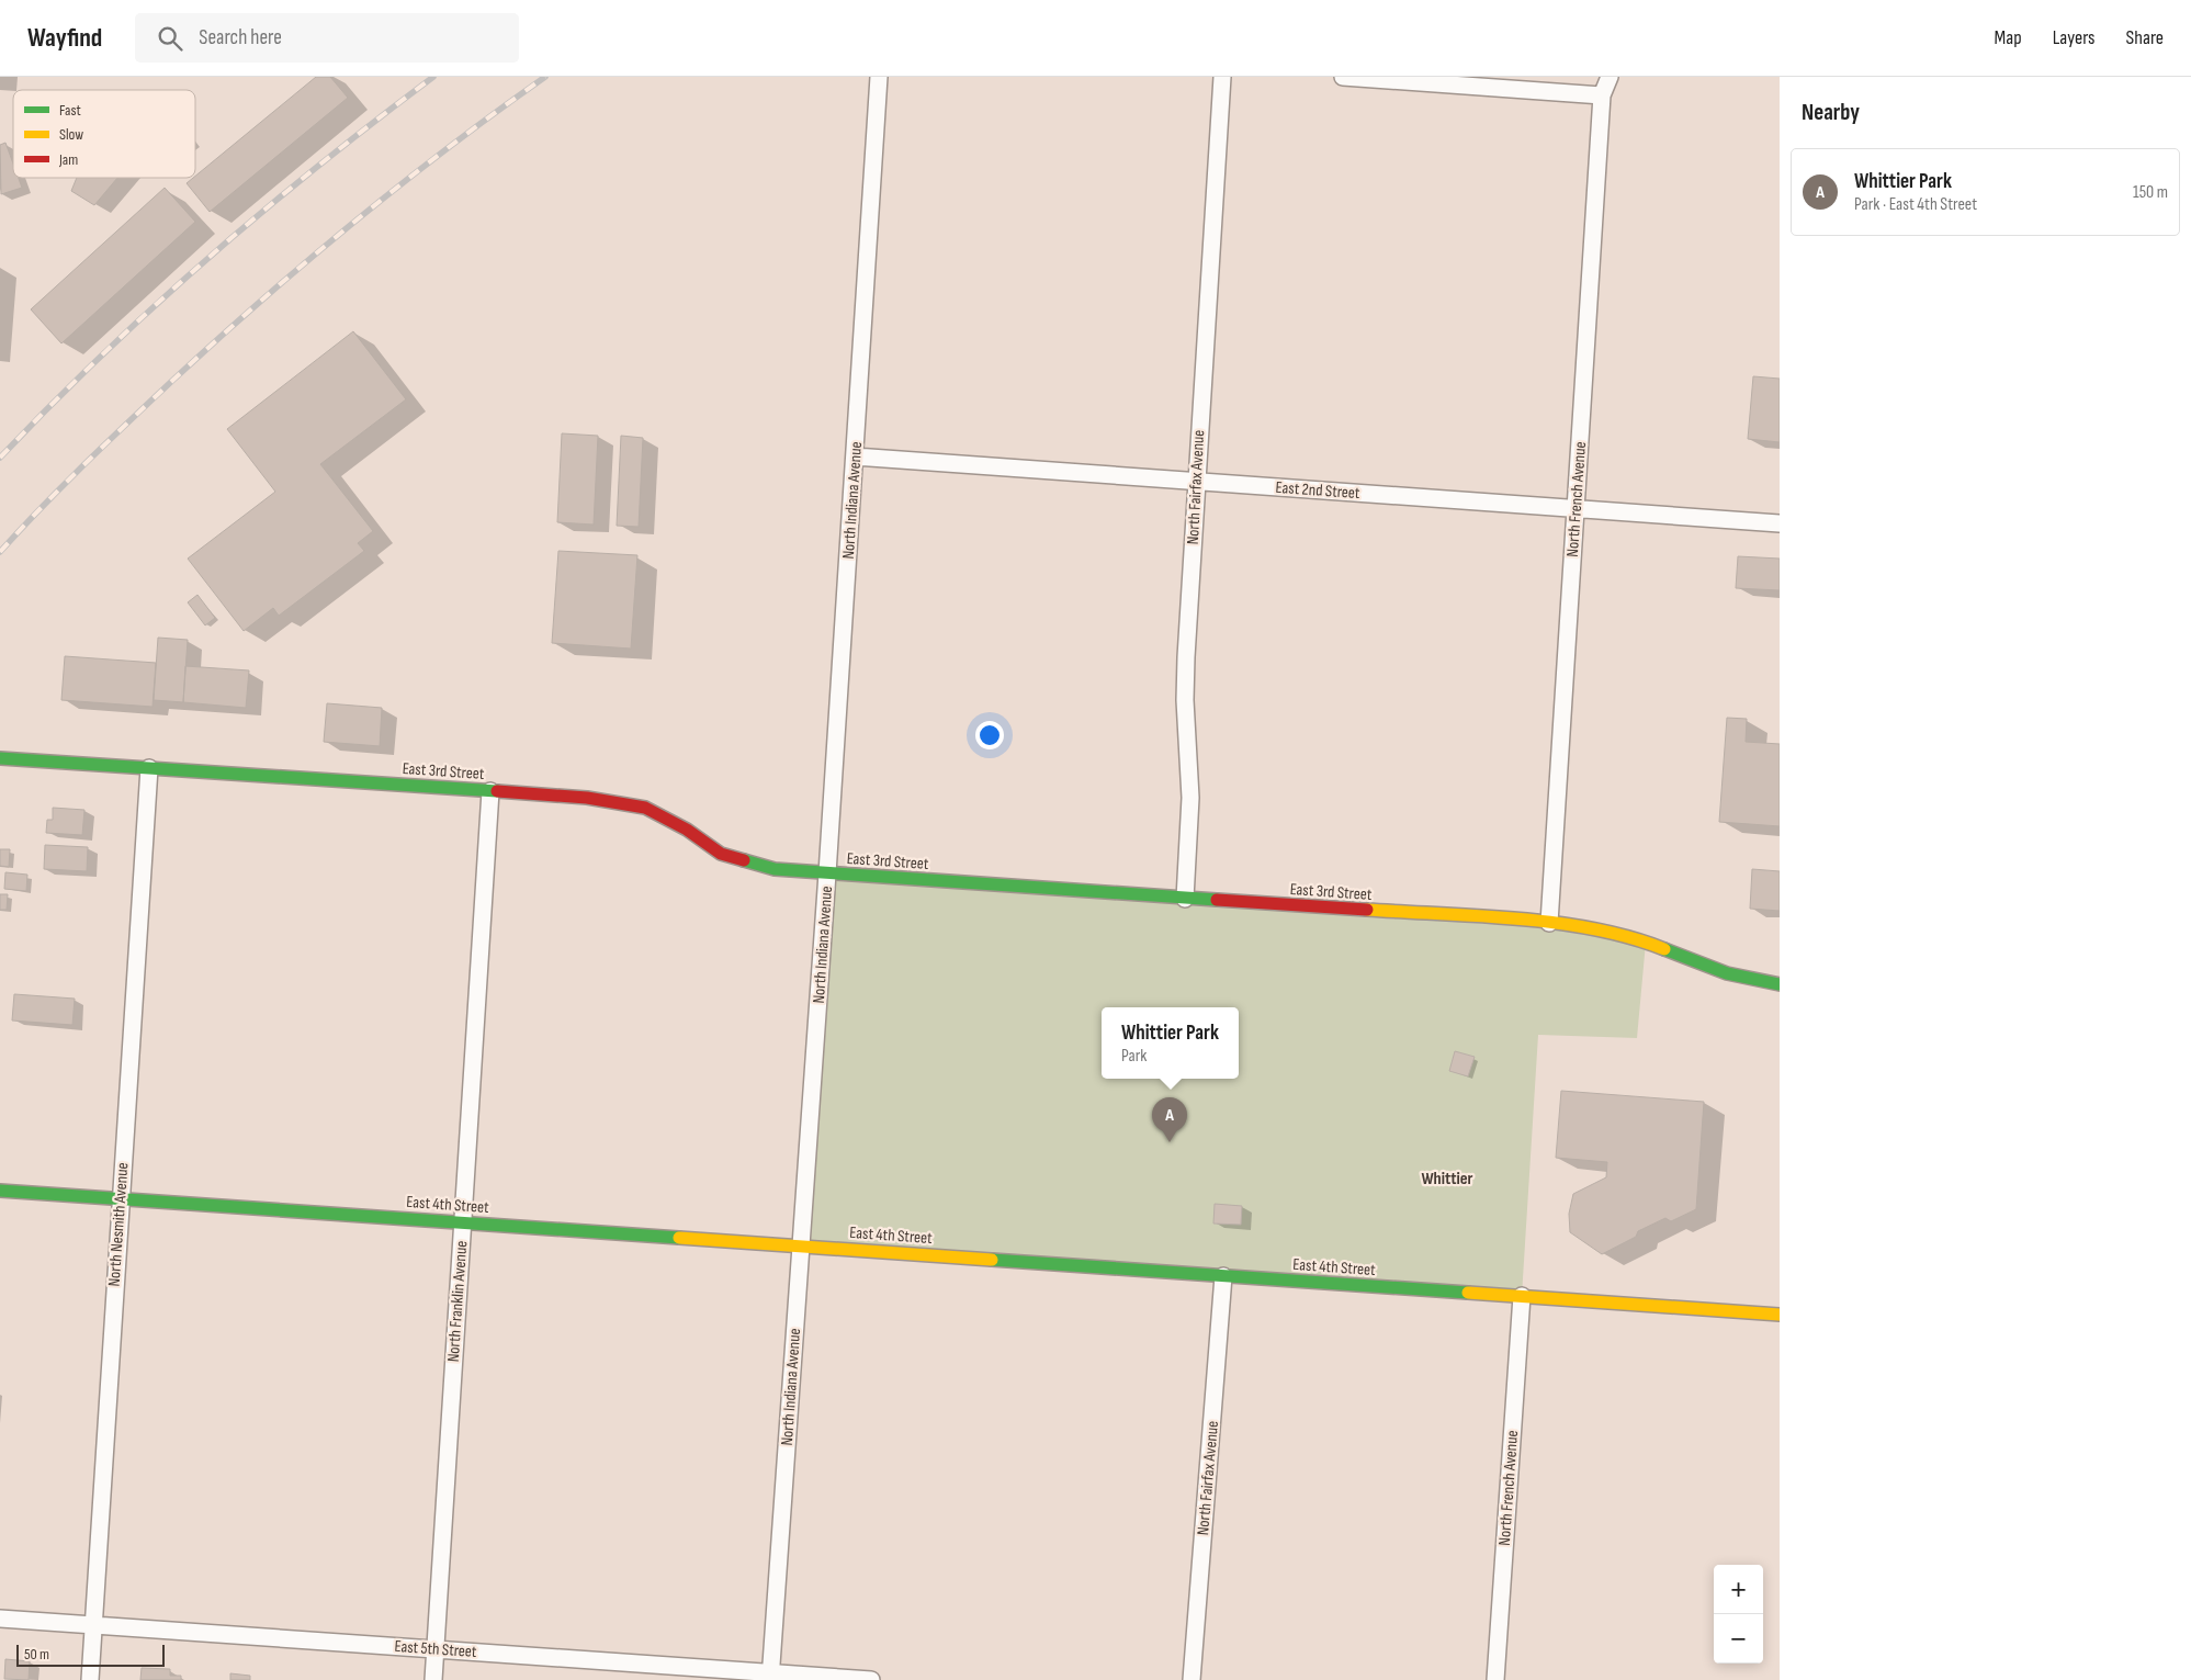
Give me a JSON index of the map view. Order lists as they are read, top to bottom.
{
  "streets": {
    "street": [
      "North Fairfax Avenue",
      "East 2nd Street",
      "North French Avenue",
      "North Indiana Avenue",
      "East 3rd Street",
      "East 4th Street",
      "North Nesmith Avenue",
      "North Franklin Avenue",
      "East 5th Street"
    ]
  },
  "crossings": [
    ["North Fairfax Avenue", "East 2nd Street"],
    ["North Fairfax Avenue", "East 3rd Street"],
    ["North Fairfax Avenue", "East 4th Street"],
    ["East 2nd Street", "North French Avenue"],
    ["East 2nd Street", "North Indiana Avenue"],
    ["North French Avenue", "East 3rd Street"],
    ["North French Avenue", "East 4th Street"],
    ["North Indiana Avenue", "East 3rd Street"],
    ["North Indiana Avenue", "East 4th Street"],
    ["North Indiana Avenue", "East 5th Street"],
    ["East 3rd Street", "North Nesmith Avenue"],
    ["East 3rd Street", "North Franklin Avenue"],
    ["East 4th Street", "North Nesmith Avenue"],
    ["East 4th Street", "North Franklin Avenue"],
    ["North Nesmith Avenue", "East 5th Street"],
    ["North Franklin Avenue", "East 5th Street"]
  ],
  "districts": ["Whittier"],
  "legend": ["Fast", "Slow", "Jam"],
  "scale_bar": "50 m",
  "page": {
    "header": "Wayfind",
    "search": "Search here",
    "nav": ["Map", "Layers", "Share"],
    "heading": "Nearby",
    "list": [
      {
        "mark": "A",
        "name": "Whittier Park",
        "note": "Park · East 4th Street",
        "value": "150 m"
      }
    ],
    "popup": ["Whittier Park", "Park"],
    "pins": "A",
    "map_buttons": ["+", "−"],
    "scale": "50 m"
  }
}
